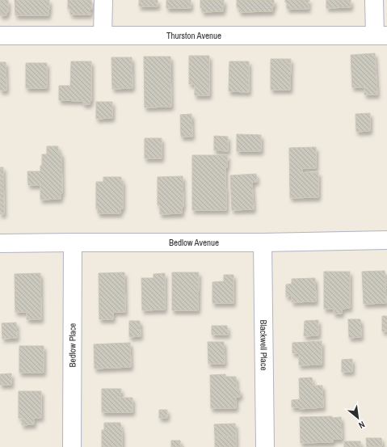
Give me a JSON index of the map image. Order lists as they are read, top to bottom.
{
  "streets": {
    "street": [
      "Thurston Avenue",
      "Bedlow Avenue",
      "Bedlow Place",
      "Blackwell Place"
    ]
  },
  "crossings": [
    ["Bedlow Avenue", "Bedlow Place"],
    ["Bedlow Avenue", "Blackwell Place"]
  ],
  "north": "bottom right"
}
